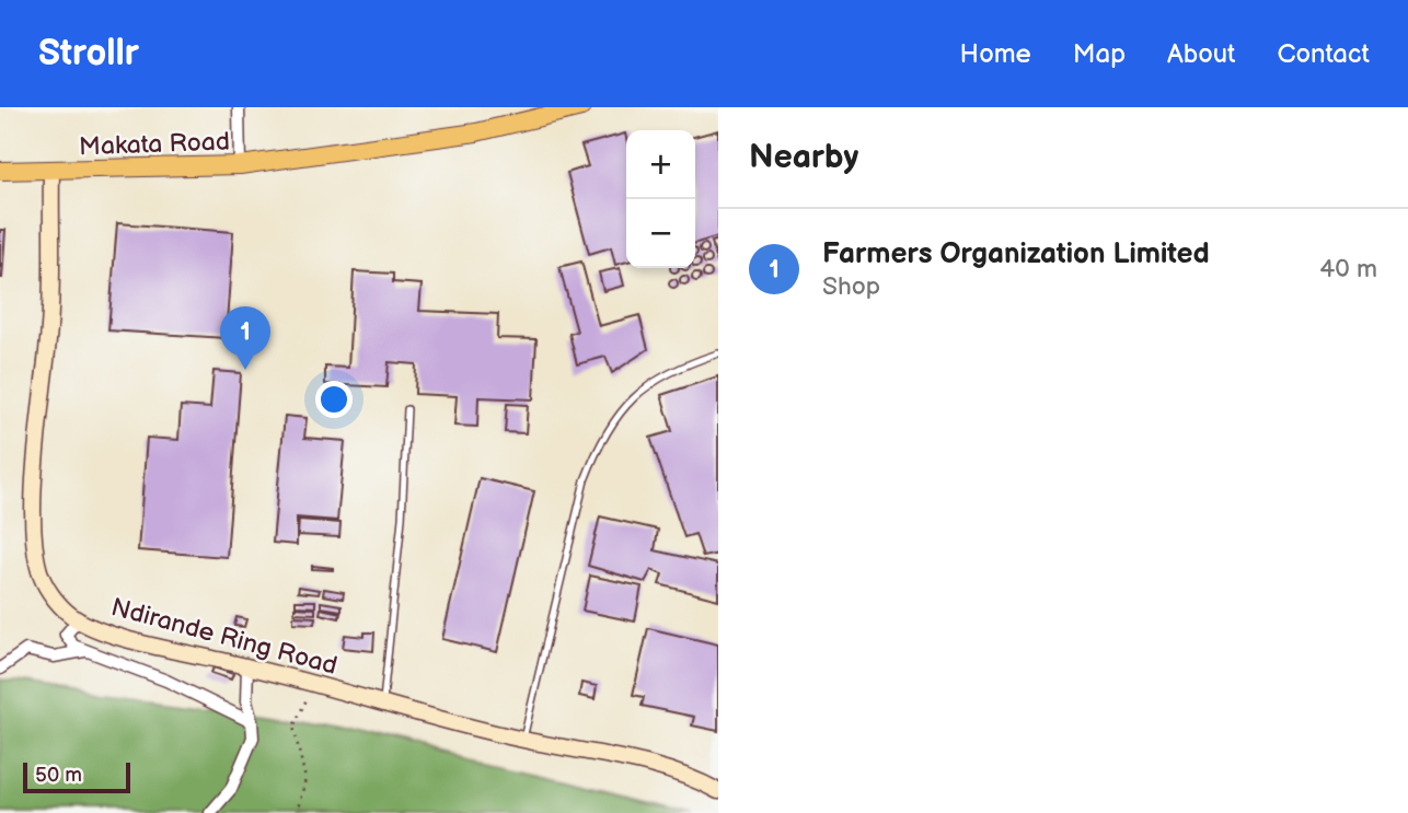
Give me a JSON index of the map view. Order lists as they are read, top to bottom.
{
  "streets": {
    "main road": ["Makata Road"],
    "street": ["Ndirande Ring Road"]
  },
  "crossings": [
    ["Makata Road", "Ndirande Ring Road"]
  ],
  "scale_bar": "50 m",
  "page": {
    "header": "Strollr",
    "nav": [
      "Home",
      "Map",
      "About",
      "Contact"
    ],
    "heading": "Nearby",
    "map_buttons": ["+", "−"],
    "list": [
      {
        "mark": "1",
        "name": "Farmers Organization Limited",
        "note": "Shop",
        "value": "40 m"
      }
    ],
    "pins": "1",
    "scale": "50 m"
  }
}
